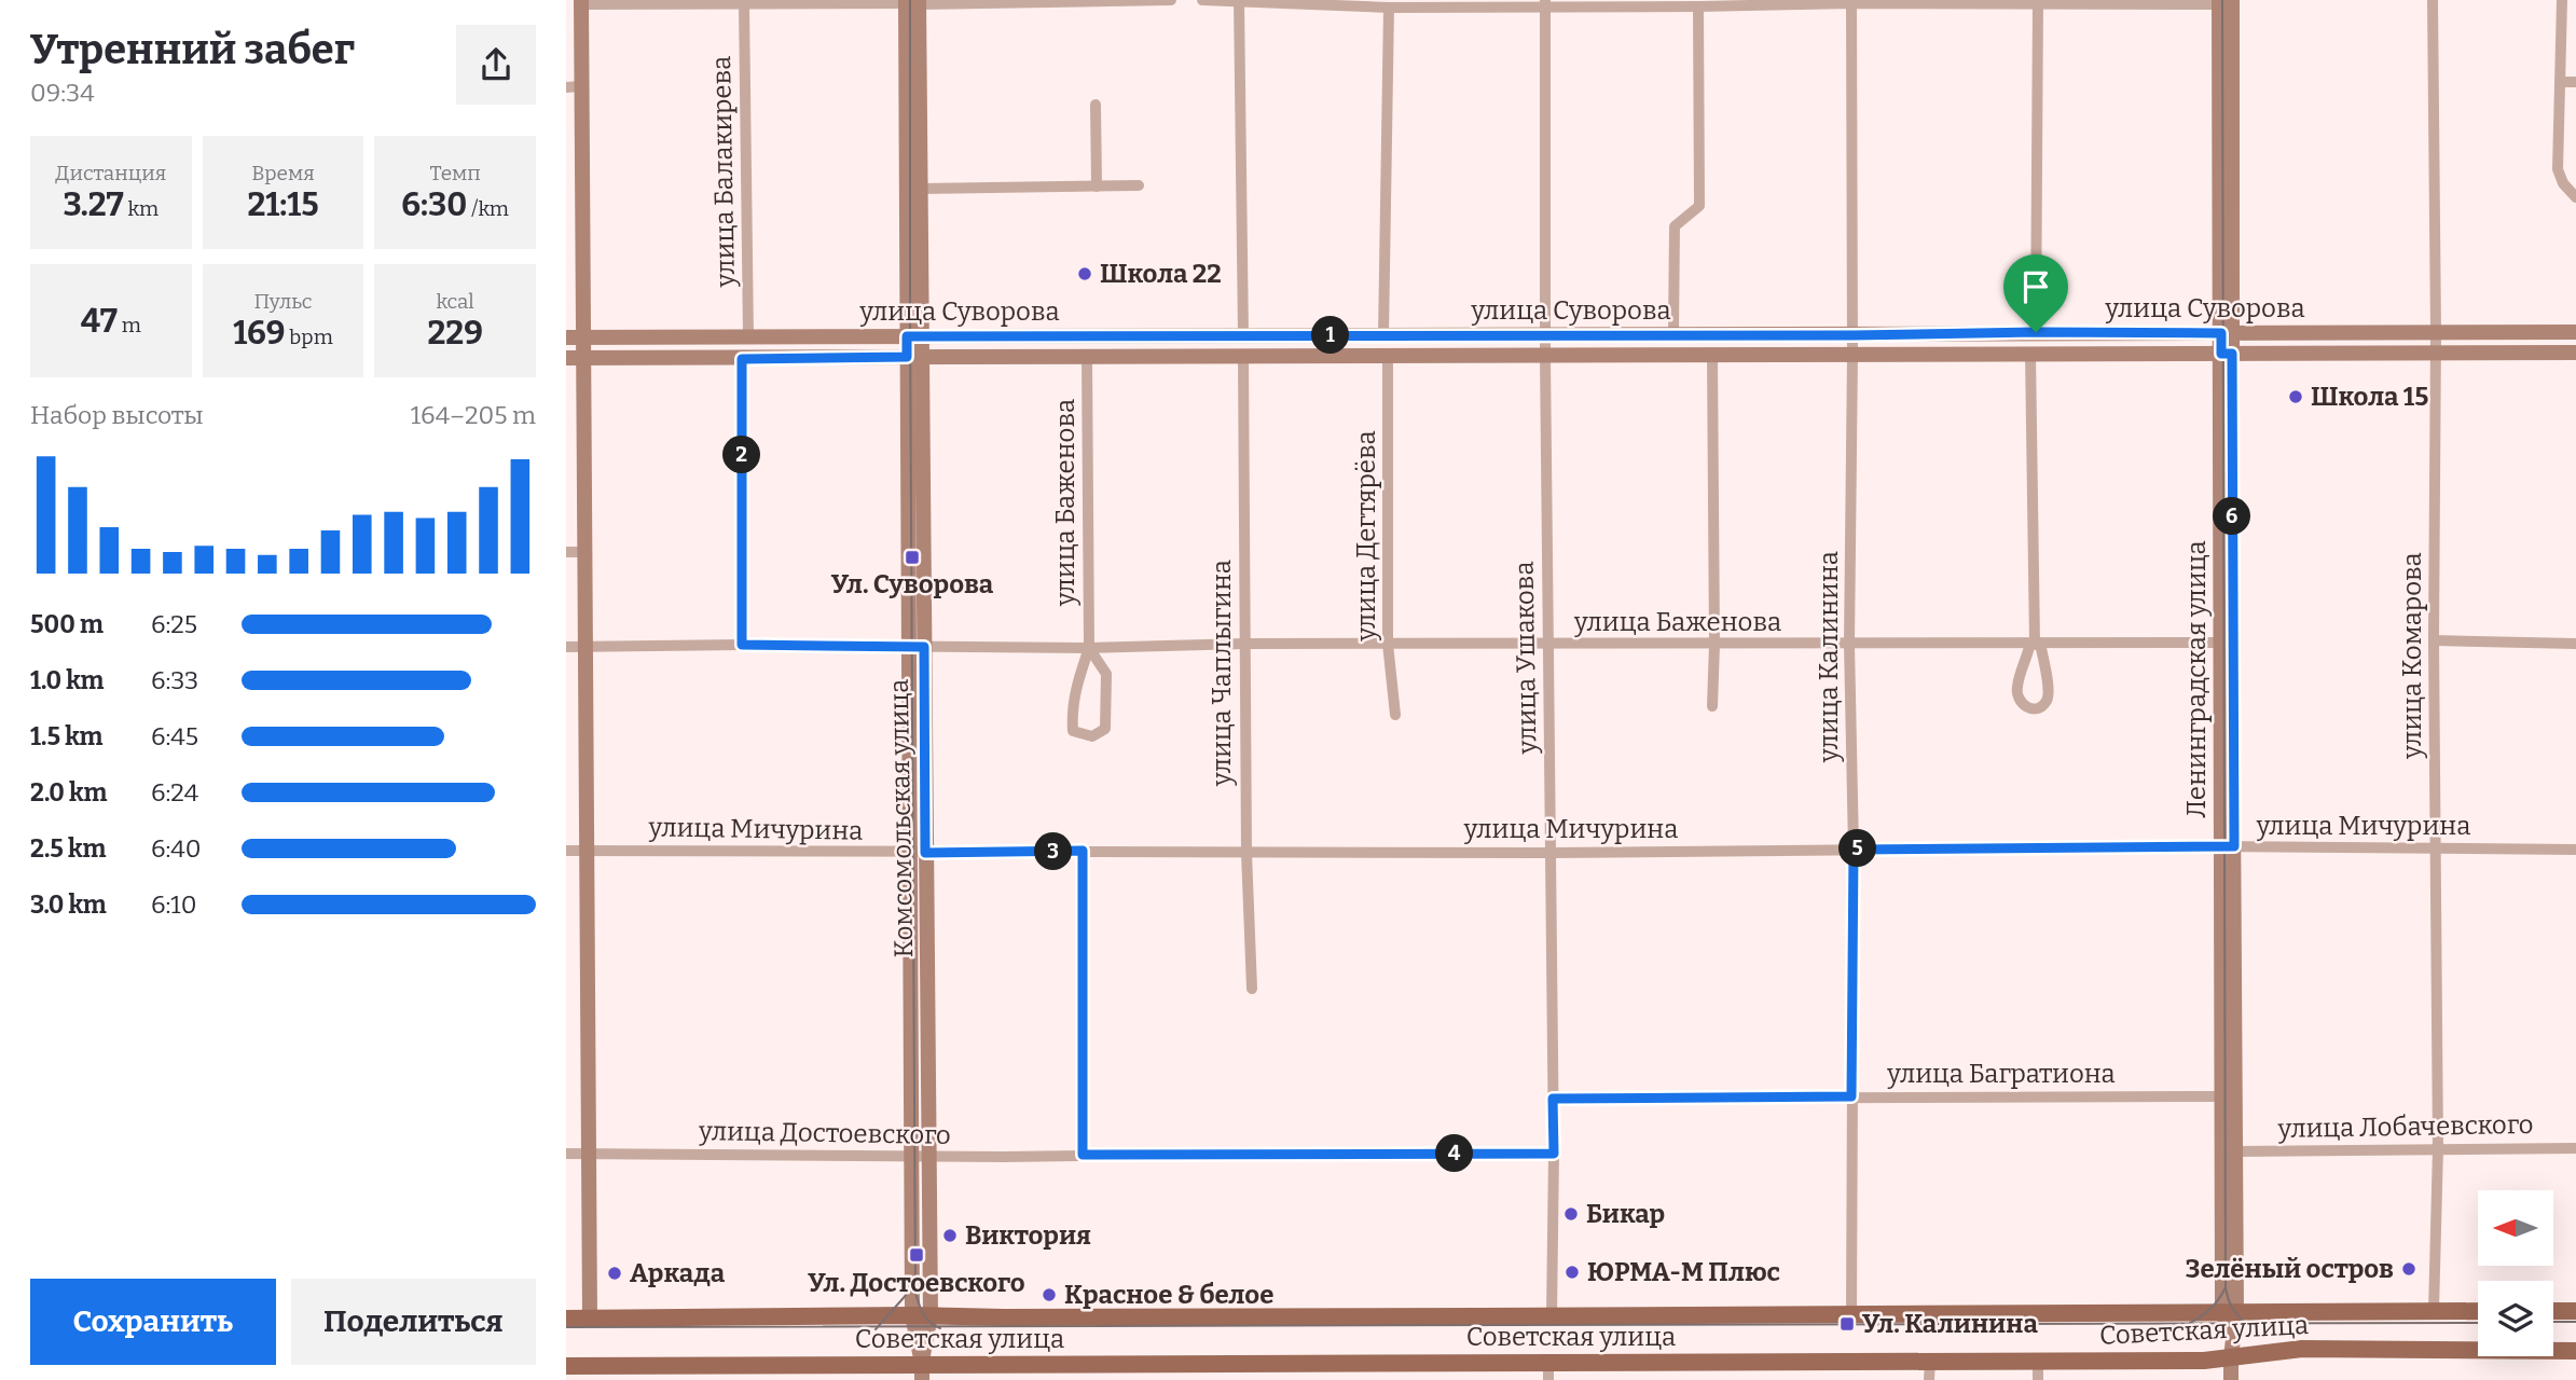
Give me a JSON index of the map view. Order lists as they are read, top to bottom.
{
  "streets": {
    "main road": [
      "улица Суворова",
      "Ленинградская улица",
      "Комсомольская улица",
      "Советская улица"
    ],
    "street": [
      "улица Балакирева",
      "улица Баженова",
      "улица Дегтярёва",
      "улица Комарова",
      "улица Калинина",
      "улица Ушакова",
      "улица Чаплыгина",
      "улица Мичурина",
      "улица Багратиона",
      "улица Лобачевского",
      "улица Достоевского"
    ]
  },
  "crossings": [
    ["улица Балакирева", "улица Суворова"],
    ["улица Суворова", "улица Баженова"],
    ["улица Суворова", "улица Дегтярёва"],
    ["улица Суворова", "улица Комарова"],
    ["улица Суворова", "улица Калинина"],
    ["улица Суворова", "улица Ушакова"],
    ["улица Суворова", "улица Чаплыгина"],
    ["улица Суворова", "Ленинградская улица"],
    ["улица Суворова", "Комсомольская улица"],
    ["улица Баженова", "улица Дегтярёва"],
    ["улица Баженова", "улица Калинина"],
    ["улица Баженова", "улица Ушакова"],
    ["улица Баженова", "улица Чаплыгина"],
    ["улица Баженова", "Ленинградская улица"],
    ["улица Баженова", "Комсомольская улица"],
    ["улица Комарова", "улица Мичурина"],
    ["улица Комарова", "улица Лобачевского"],
    ["улица Комарова", "Советская улица"],
    ["улица Калинина", "улица Мичурина"],
    ["улица Калинина", "улица Багратиона"],
    ["улица Калинина", "Советская улица"],
    ["улица Ушакова", "улица Мичурина"],
    ["улица Ушакова", "улица Багратиона"],
    ["улица Ушакова", "улица Достоевского"],
    ["улица Ушакова", "Советская улица"],
    ["улица Чаплыгина", "улица Мичурина"],
    ["Ленинградская улица", "улица Мичурина"],
    ["Ленинградская улица", "улица Багратиона"],
    ["Ленинградская улица", "улица Лобачевского"],
    ["Ленинградская улица", "Советская улица"],
    ["Комсомольская улица", "улица Мичурина"],
    ["Комсомольская улица", "улица Достоевского"],
    ["Комсомольская улица", "Советская улица"]
  ],
  "places": {
    "other": [
      "Школа 22",
      "Школа 15",
      "Бикар",
      "Виктория",
      "Зелёный остров",
      "ЮРМА-М Плюс",
      "Аркада",
      "Красное & белое"
    ],
    "transit": ["Ул. Суворова", "Ул. Достоевского", "Ул. Калинина"]
  },
  "north": "left",
  "page": {
    "heading": ["Утренний забег", "09:34"],
    "stats": [
      ["Дистанция", "3.27 km"],
      ["Время", "21:15"],
      ["Темп", "6:30 /km"],
      ["47 m"],
      ["Пульс", "169 bpm"],
      ["kcal", "229"]
    ],
    "pins": [
      "1",
      "2",
      "6",
      "5",
      "3",
      "4"
    ],
    "chart": ["Набор высоты", "164–205 m"],
    "list": [
      {
        "name": "500 m",
        "note": "6:25"
      },
      {
        "name": "1.0 km",
        "note": "6:33"
      },
      {
        "name": "1.5 km",
        "note": "6:45"
      },
      {
        "name": "2.0 km",
        "note": "6:24"
      },
      {
        "name": "2.5 km",
        "note": "6:40"
      },
      {
        "name": "3.0 km",
        "note": "6:10"
      }
    ],
    "buttons": ["Сохранить", "Поделиться"]
  }
}
